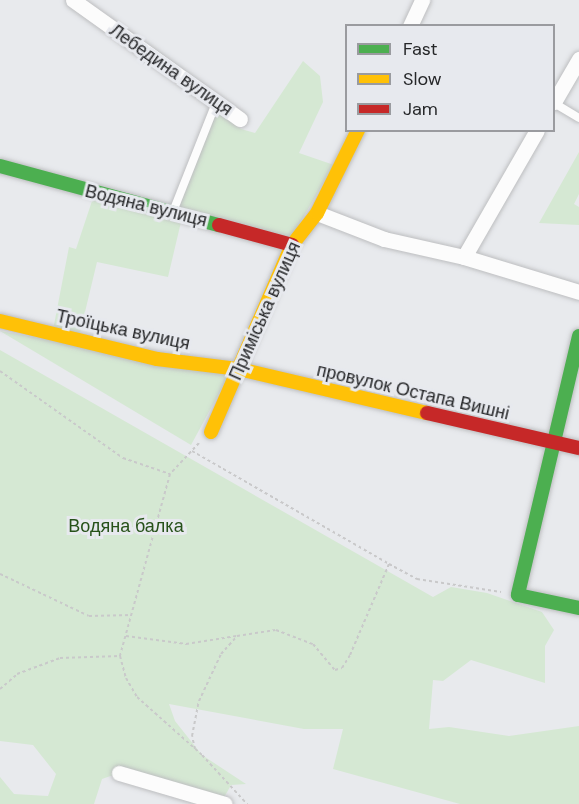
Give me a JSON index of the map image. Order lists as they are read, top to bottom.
{
  "streets": {
    "street": [
      "Лебедина вулиця",
      "Водяна вулиця",
      "Приміська вулиця",
      "Троїцька вулиця",
      "провулок Остапа Вишні"
    ]
  },
  "crossings": [
    ["Водяна вулиця", "Приміська вулиця"],
    ["Приміська вулиця", "Троїцька вулиця"],
    ["Приміська вулиця", "провулок Остапа Вишні"],
    ["Троїцька вулиця", "провулок Остапа Вишні"]
  ],
  "parks": ["Водяна балка"],
  "legend": ["Fast", "Slow", "Jam"]
}
